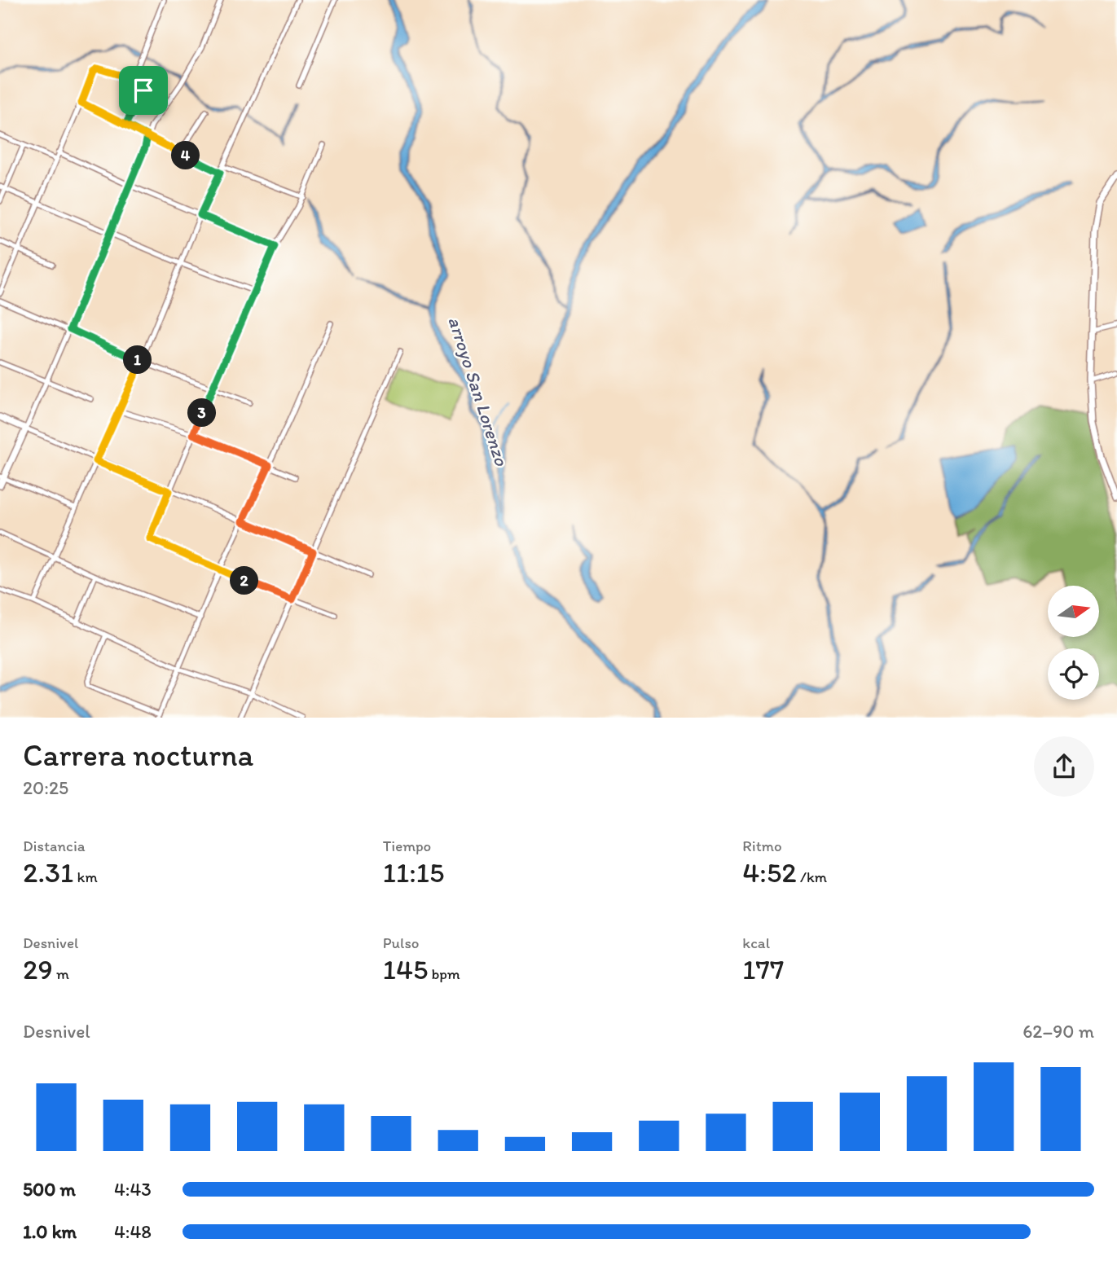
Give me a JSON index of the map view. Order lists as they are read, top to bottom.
{
  "water": ["arroyo San Lorenzo"],
  "north": "right",
  "page": {
    "pins": [
      "4",
      "1",
      "3",
      "2"
    ],
    "heading": ["Carrera nocturna", "20:25"],
    "stats": [
      ["Distancia", "2.31 km"],
      ["Tiempo", "11:15"],
      ["Ritmo", "4:52 /km"],
      ["Desnivel", "29 m"],
      ["Pulso", "145 bpm"],
      ["kcal", "177"]
    ],
    "chart": ["Desnivel", "62–90 m"],
    "list": [
      {
        "name": "500 m",
        "note": "4:43"
      },
      {
        "name": "1.0 km",
        "note": "4:48"
      }
    ]
  }
}
